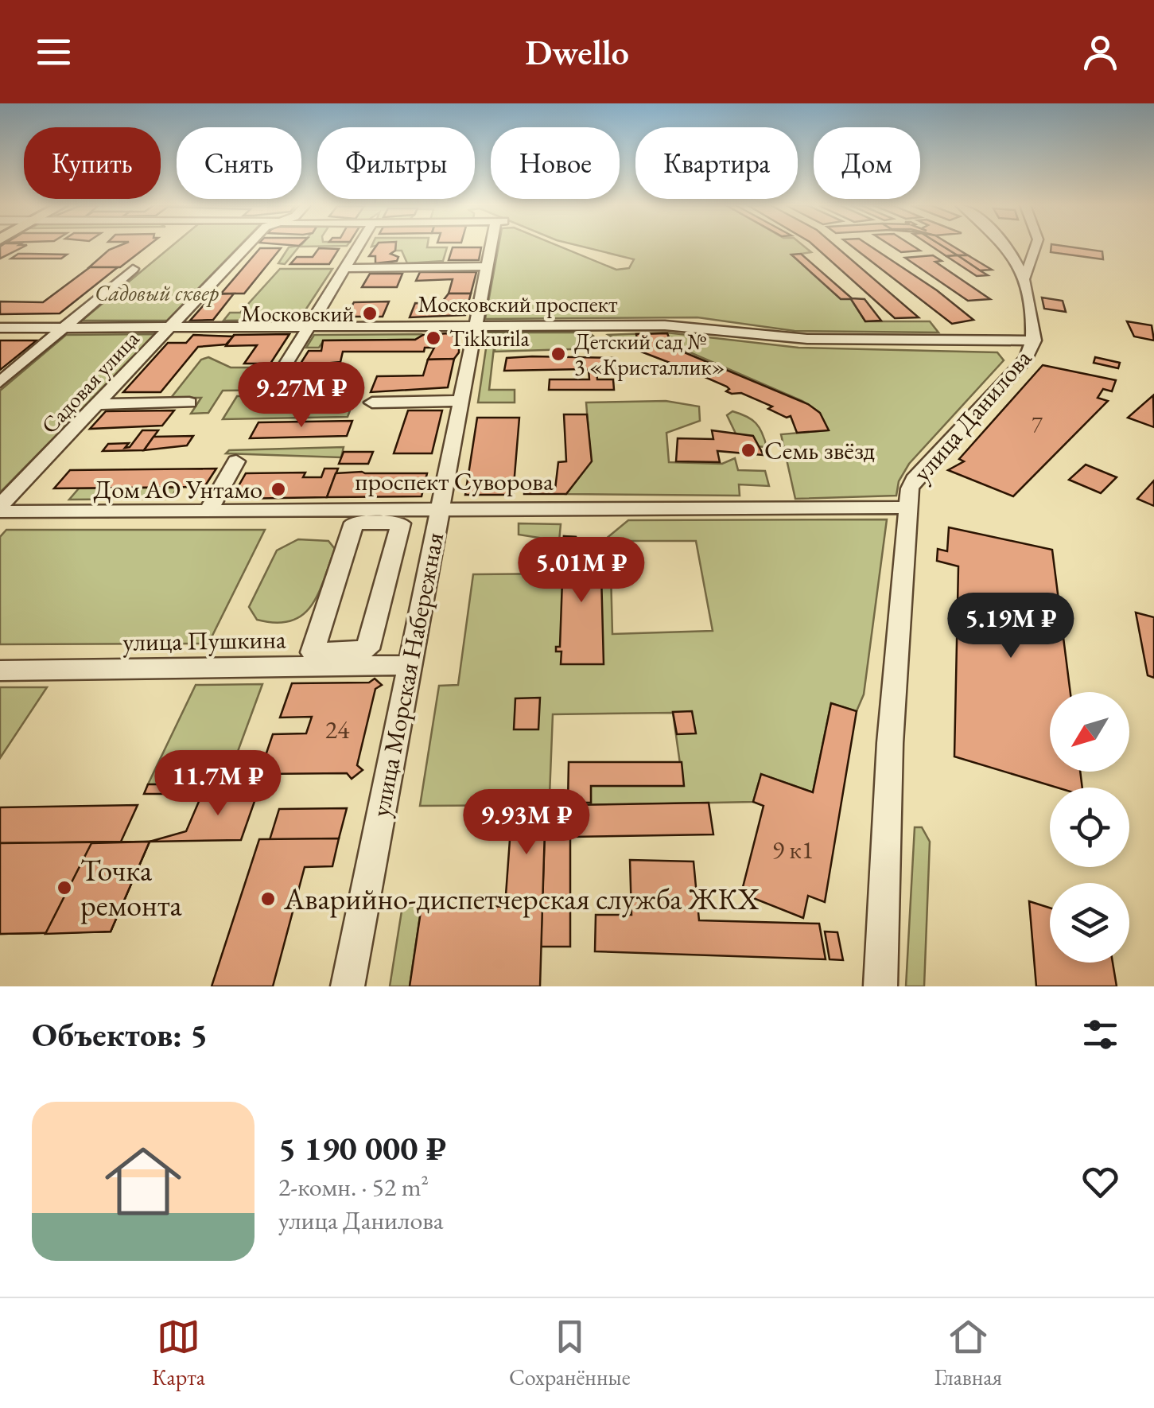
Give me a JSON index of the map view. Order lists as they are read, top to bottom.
{
  "streets": {
    "street": [
      "Московский проспект",
      "Садовая улица",
      "улица Данилова",
      "проспект Суворова",
      "улица Пушкина",
      "улица Морская Набережная"
    ]
  },
  "crossings": [
    ["Московский проспект", "Садовая улица"],
    ["Московский проспект", "улица Данилова"],
    ["Московский проспект", "улица Морская Набережная"],
    ["Садовая улица", "проспект Суворова"],
    ["улица Данилова", "проспект Суворова"],
    ["проспект Суворова", "улица Морская Набережная"],
    ["улица Пушкина", "улица Морская Набережная"]
  ],
  "parks": ["Садовый сквер"],
  "places": [
    "Московский",
    "Tikkurila",
    "Детский сад № 3 «Кристаллик»",
    "Семь звёзд",
    "Дом АО Унтамо",
    "Точка ремонта",
    "Аварийно-диспетчерская служба ЖКХ"
  ],
  "house_numbers": ["7", "24", "9 к1"],
  "north": "bottom left",
  "page": {
    "header": "Dwello",
    "chip": [
      "Купить",
      "Снять",
      "Фильтры",
      "Новое",
      "Квартира",
      "Дом"
    ],
    "price": [
      "9.27M ₽",
      "5.01M ₽",
      "5.19M ₽",
      "11.7M ₽",
      "9.93M ₽"
    ],
    "heading": "Объектов: 5",
    "list": [
      {
        "name": "5 190 000 ₽",
        "note": "2-комн. · 52 m² · улица Данилова"
      }
    ],
    "tabs": ["Карта", "Сохранённые", "Главная"]
  }
}
